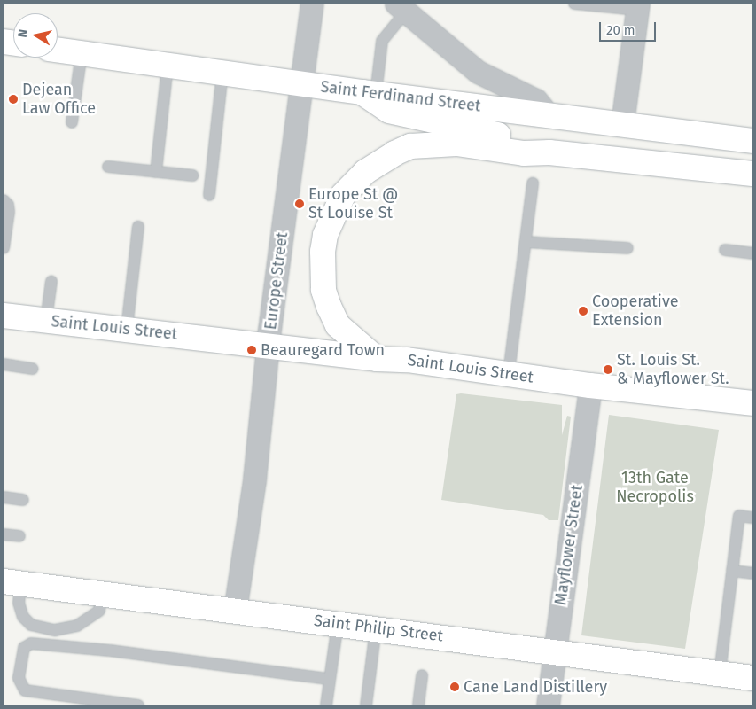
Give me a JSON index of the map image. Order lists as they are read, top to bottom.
{
  "streets": {
    "main road": ["Saint Ferdinand Street", "Saint Louis Street", "Saint Philip Street"],
    "street": ["Europe Street", "Mayflower Street"]
  },
  "crossings": [
    ["Saint Ferdinand Street", "Europe Street"],
    ["Europe Street", "Saint Louis Street"],
    ["Europe Street", "Saint Philip Street"],
    ["Saint Louis Street", "Mayflower Street"],
    ["Mayflower Street", "Saint Philip Street"]
  ],
  "parks": ["13th Gate Necropolis"],
  "places": [
    "Dejean Law Office",
    "Europe St @ St Louise St",
    "Cooperative Extension",
    "Beauregard Town",
    "St. Louis St. & Mayflower St.",
    "Cane Land Distillery"
  ],
  "scale_bar": "20 m",
  "north": "left"
}
